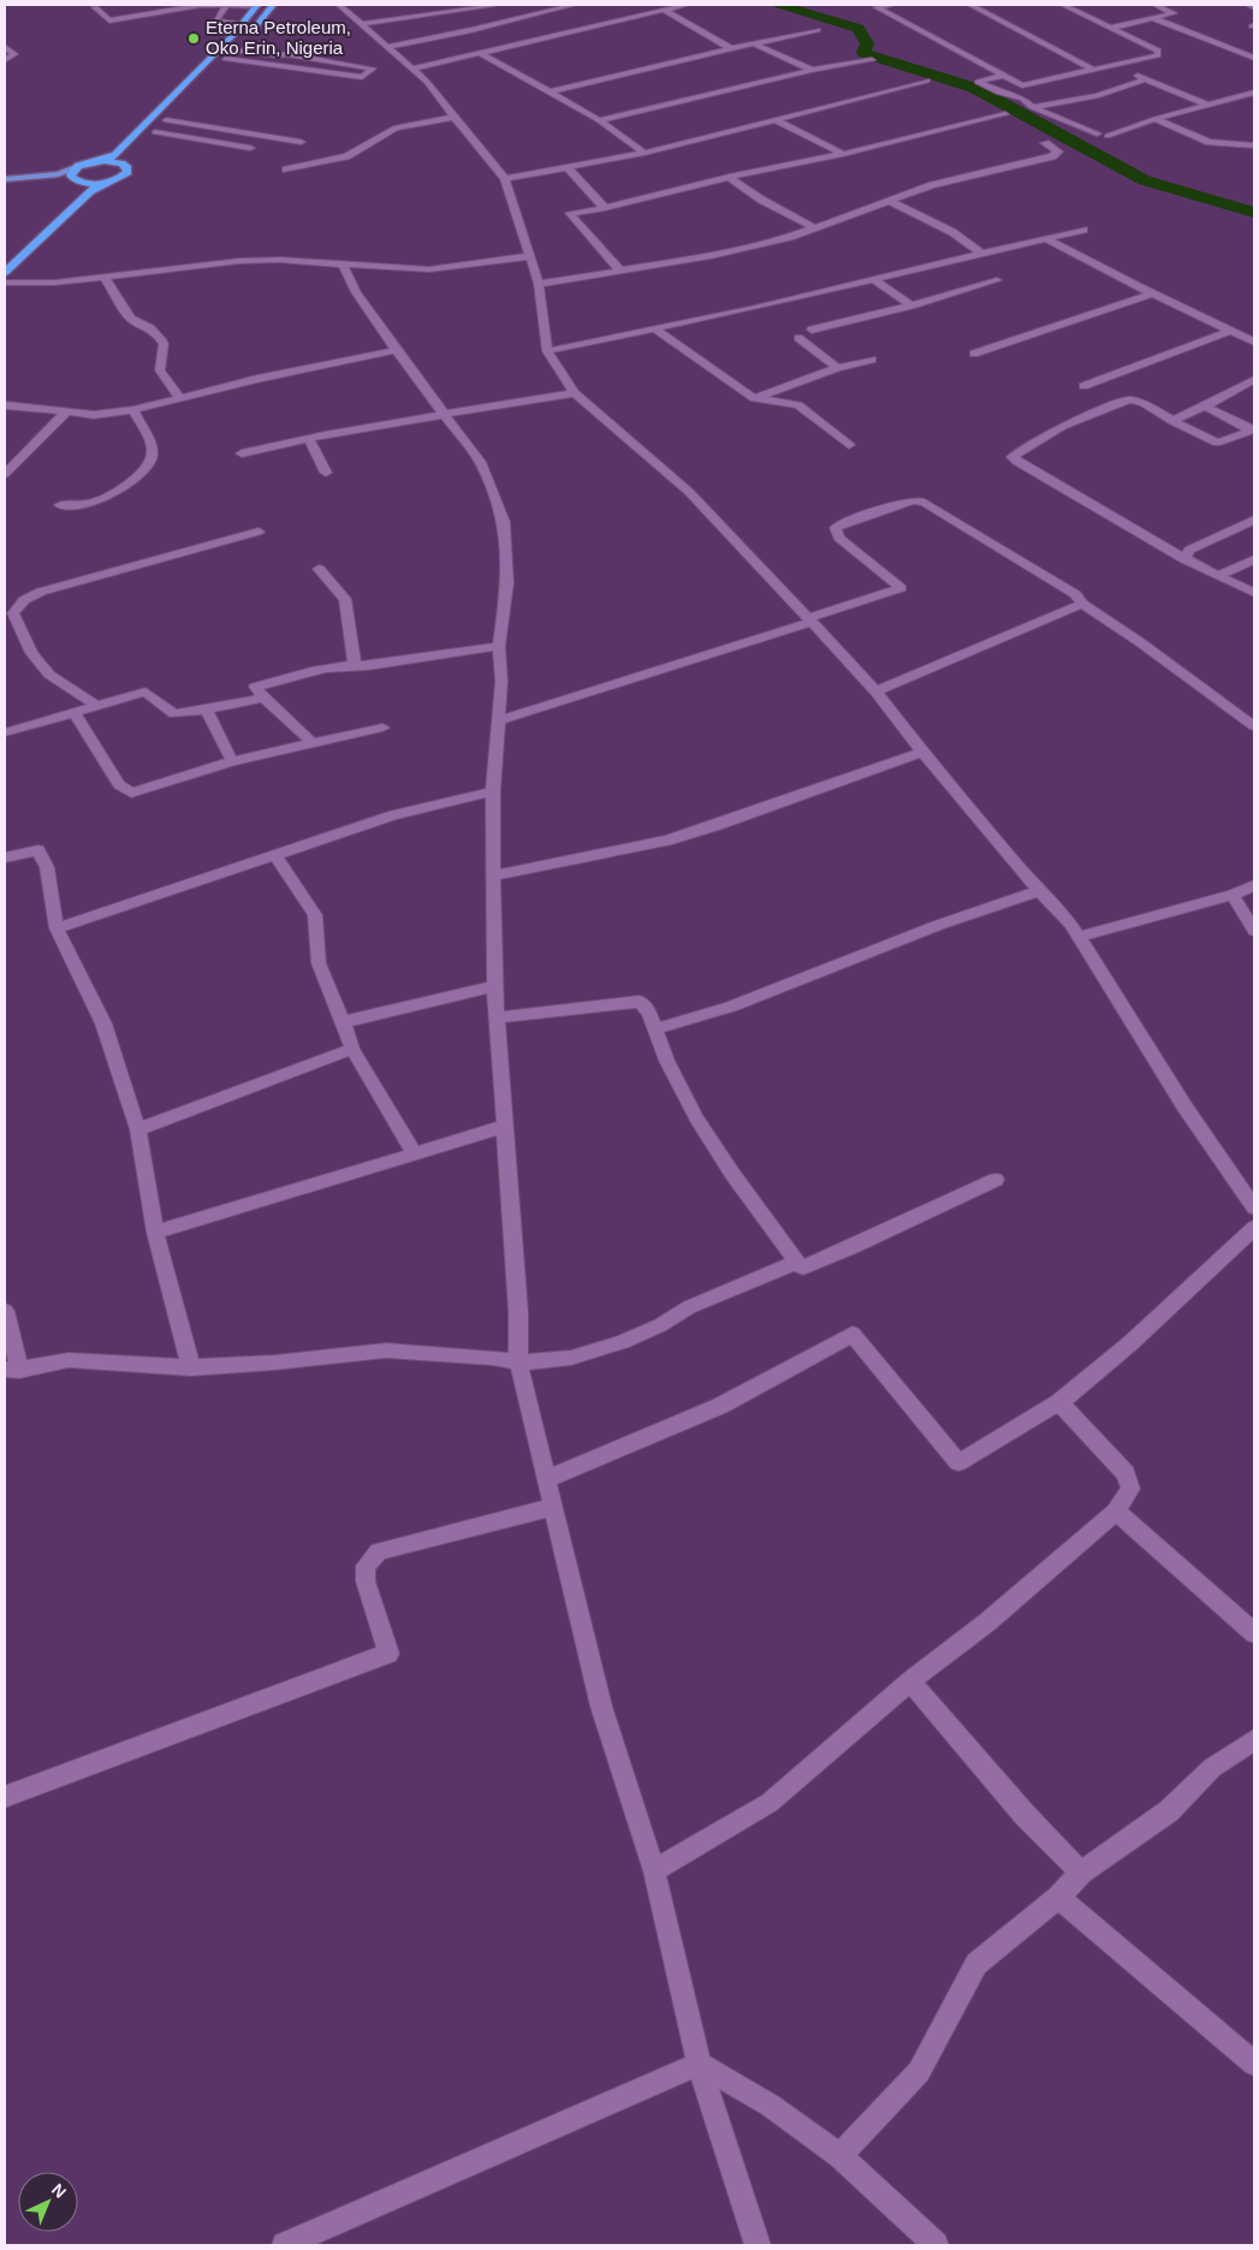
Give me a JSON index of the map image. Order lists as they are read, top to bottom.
{
  "places": ["Eterna Petroleum, Oko Erin, Nigeria"],
  "north": "top right"
}
